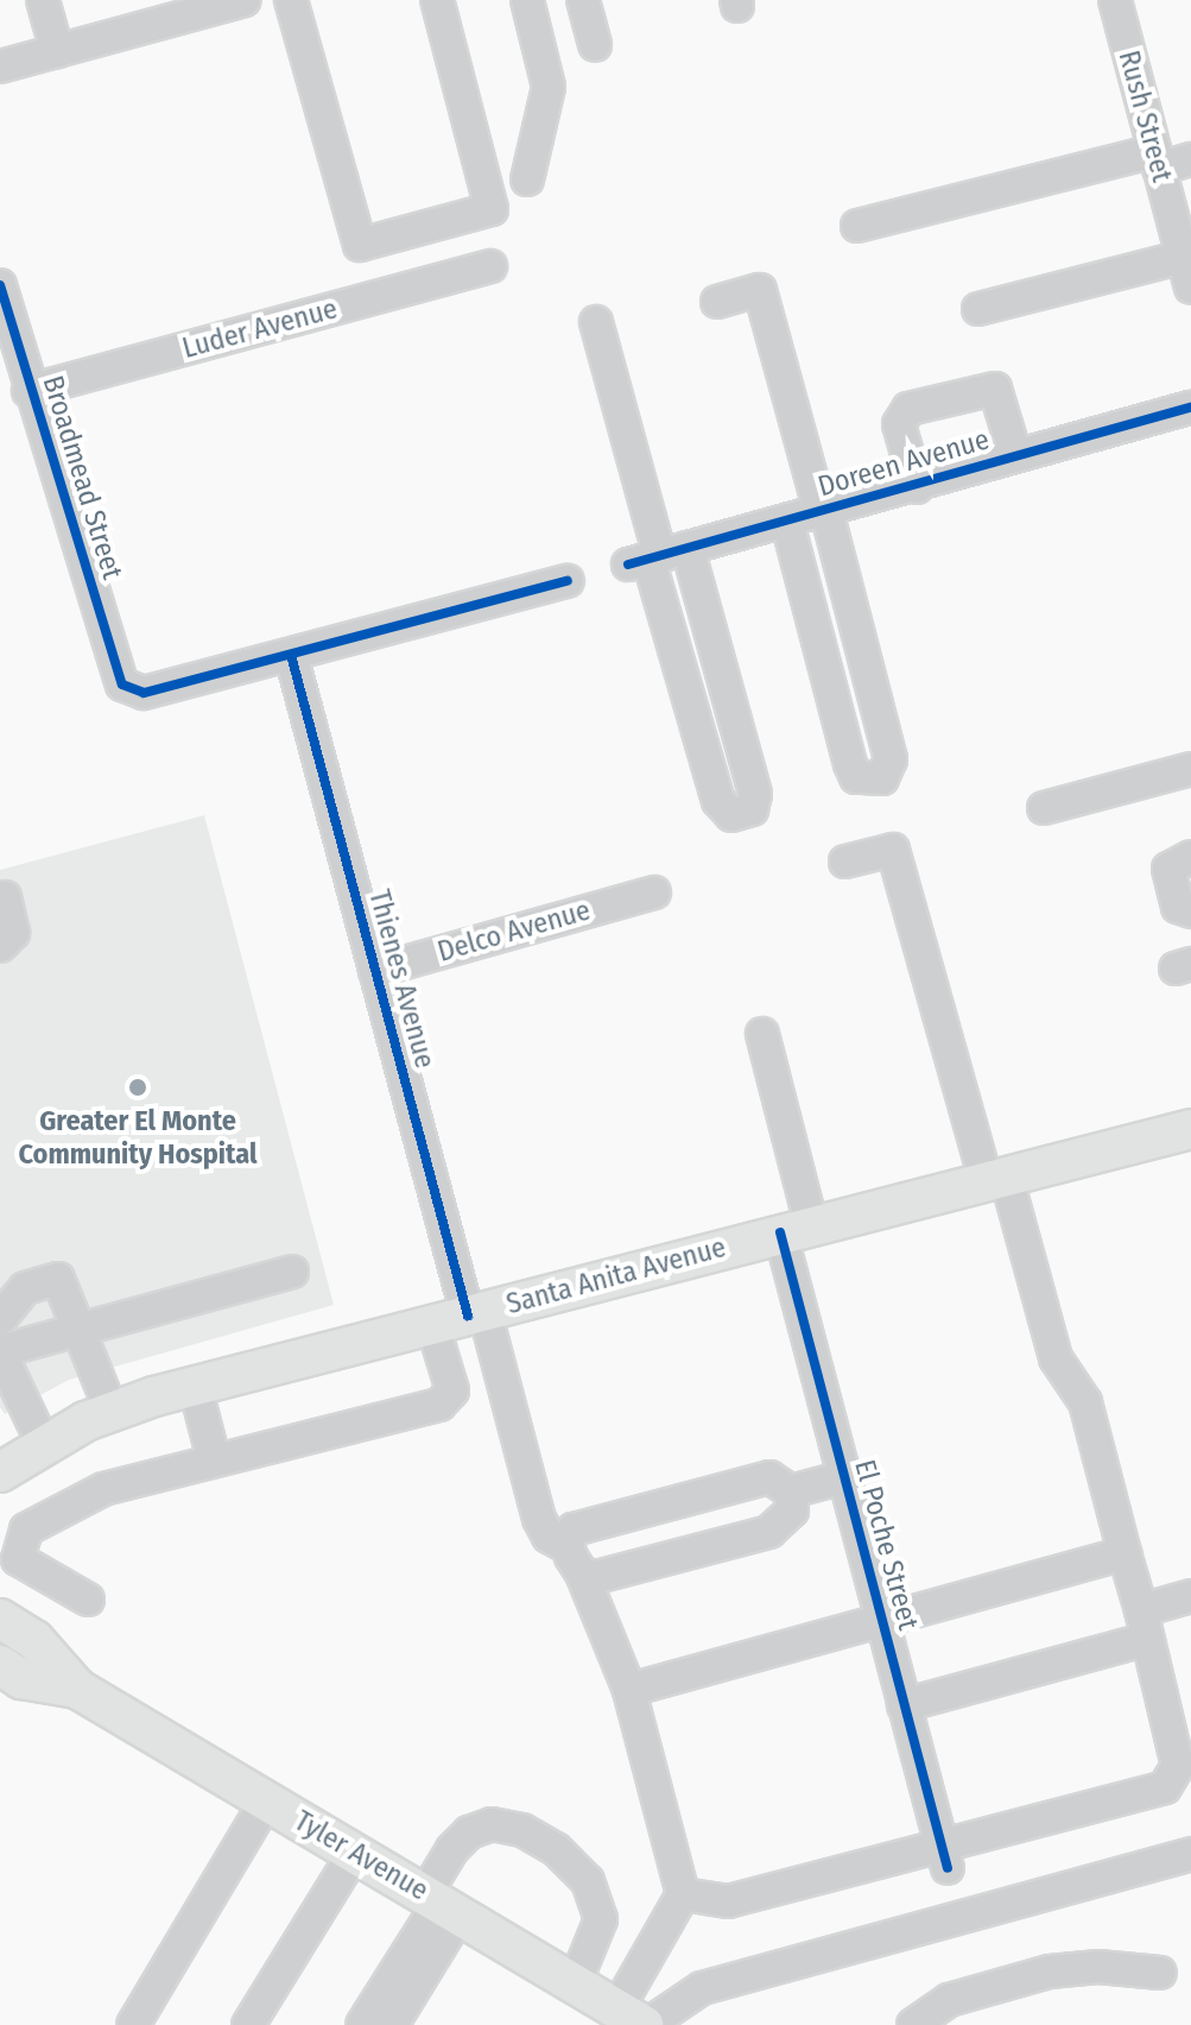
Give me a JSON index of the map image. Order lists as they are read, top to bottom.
{
  "streets": {
    "main road": ["Santa Anita Avenue", "Tyler Avenue"],
    "street": [
      "Rush Street",
      "Luder Avenue",
      "Doreen Avenue",
      "Broadmead Street",
      "Delco Avenue",
      "Thienes Avenue",
      "El Poche Street"
    ]
  },
  "crossings": [
    ["Luder Avenue", "Broadmead Street"],
    ["Broadmead Street", "Thienes Avenue"],
    ["Delco Avenue", "Thienes Avenue"],
    ["Thienes Avenue", "Santa Anita Avenue"],
    ["Santa Anita Avenue", "El Poche Street"]
  ],
  "places": ["Greater El Monte Community Hospital"]
}
